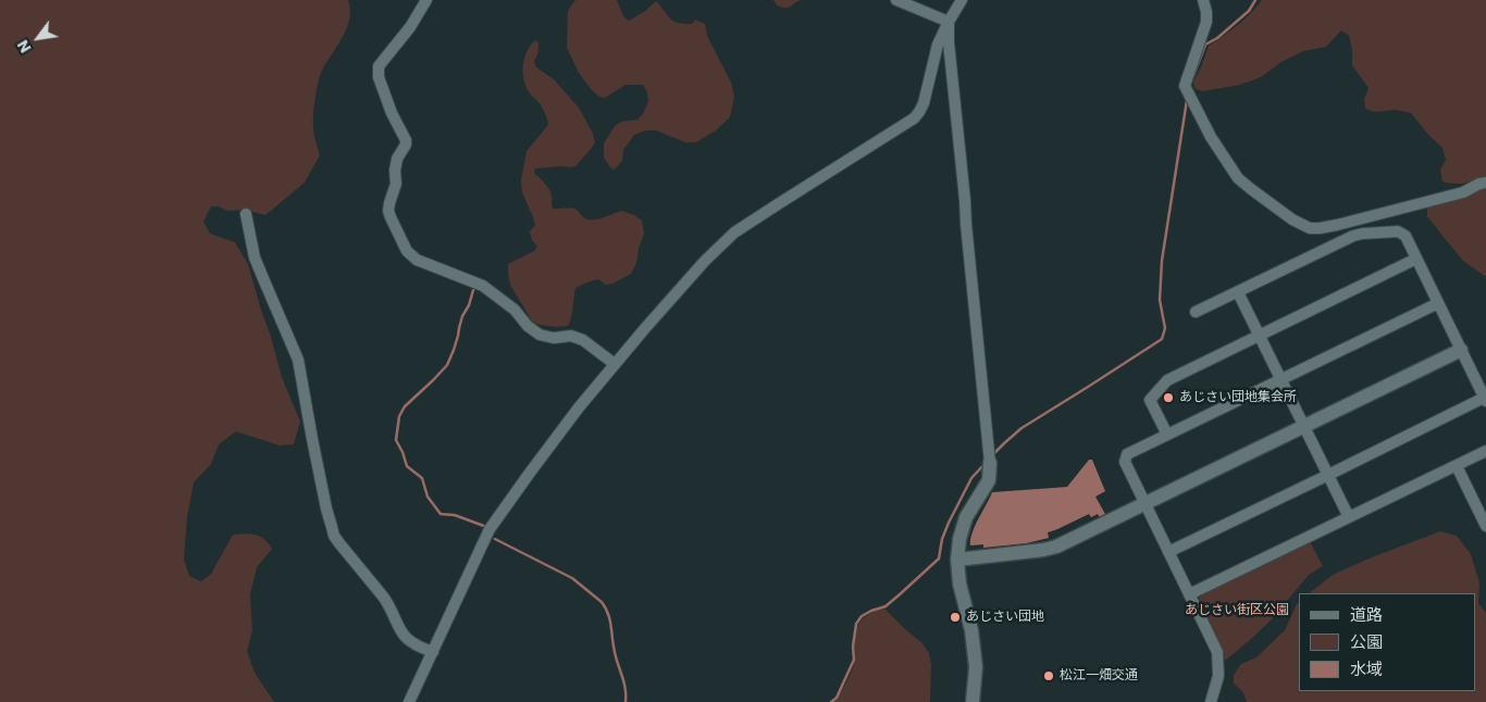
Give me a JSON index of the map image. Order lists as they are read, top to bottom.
{
  "parks": ["あじさい街区公園"],
  "places": ["あじさい団地集会所", "あじさい団地", "松江一畑交通"],
  "legend": ["道路", "公園", "水域"],
  "north": "bottom left"
}
